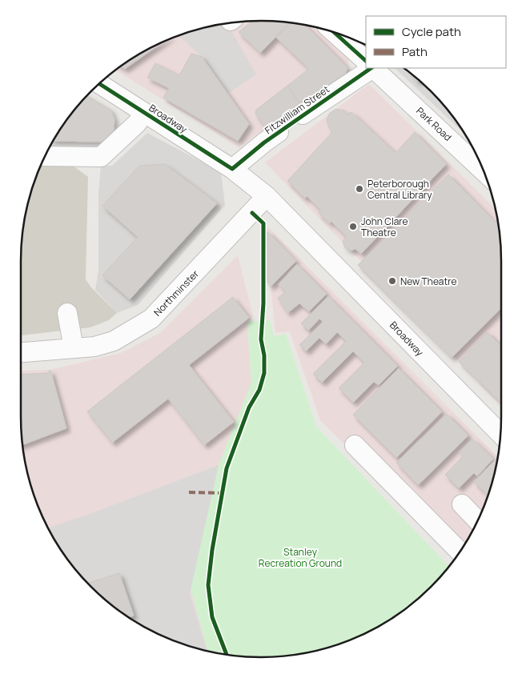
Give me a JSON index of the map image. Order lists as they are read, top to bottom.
{
  "streets": {
    "street": [
      "Fitzwilliam Street",
      "Broadway",
      "Park Road",
      "Northminster"
    ]
  },
  "crossings": [
    ["Fitzwilliam Street", "Broadway"],
    ["Broadway", "Northminster"]
  ],
  "parks": ["Stanley Recreation Ground"],
  "places": ["Peterborough Central Library", "John Clare Theatre", "New Theatre"],
  "legend": ["Cycle path", "Path"]
}
